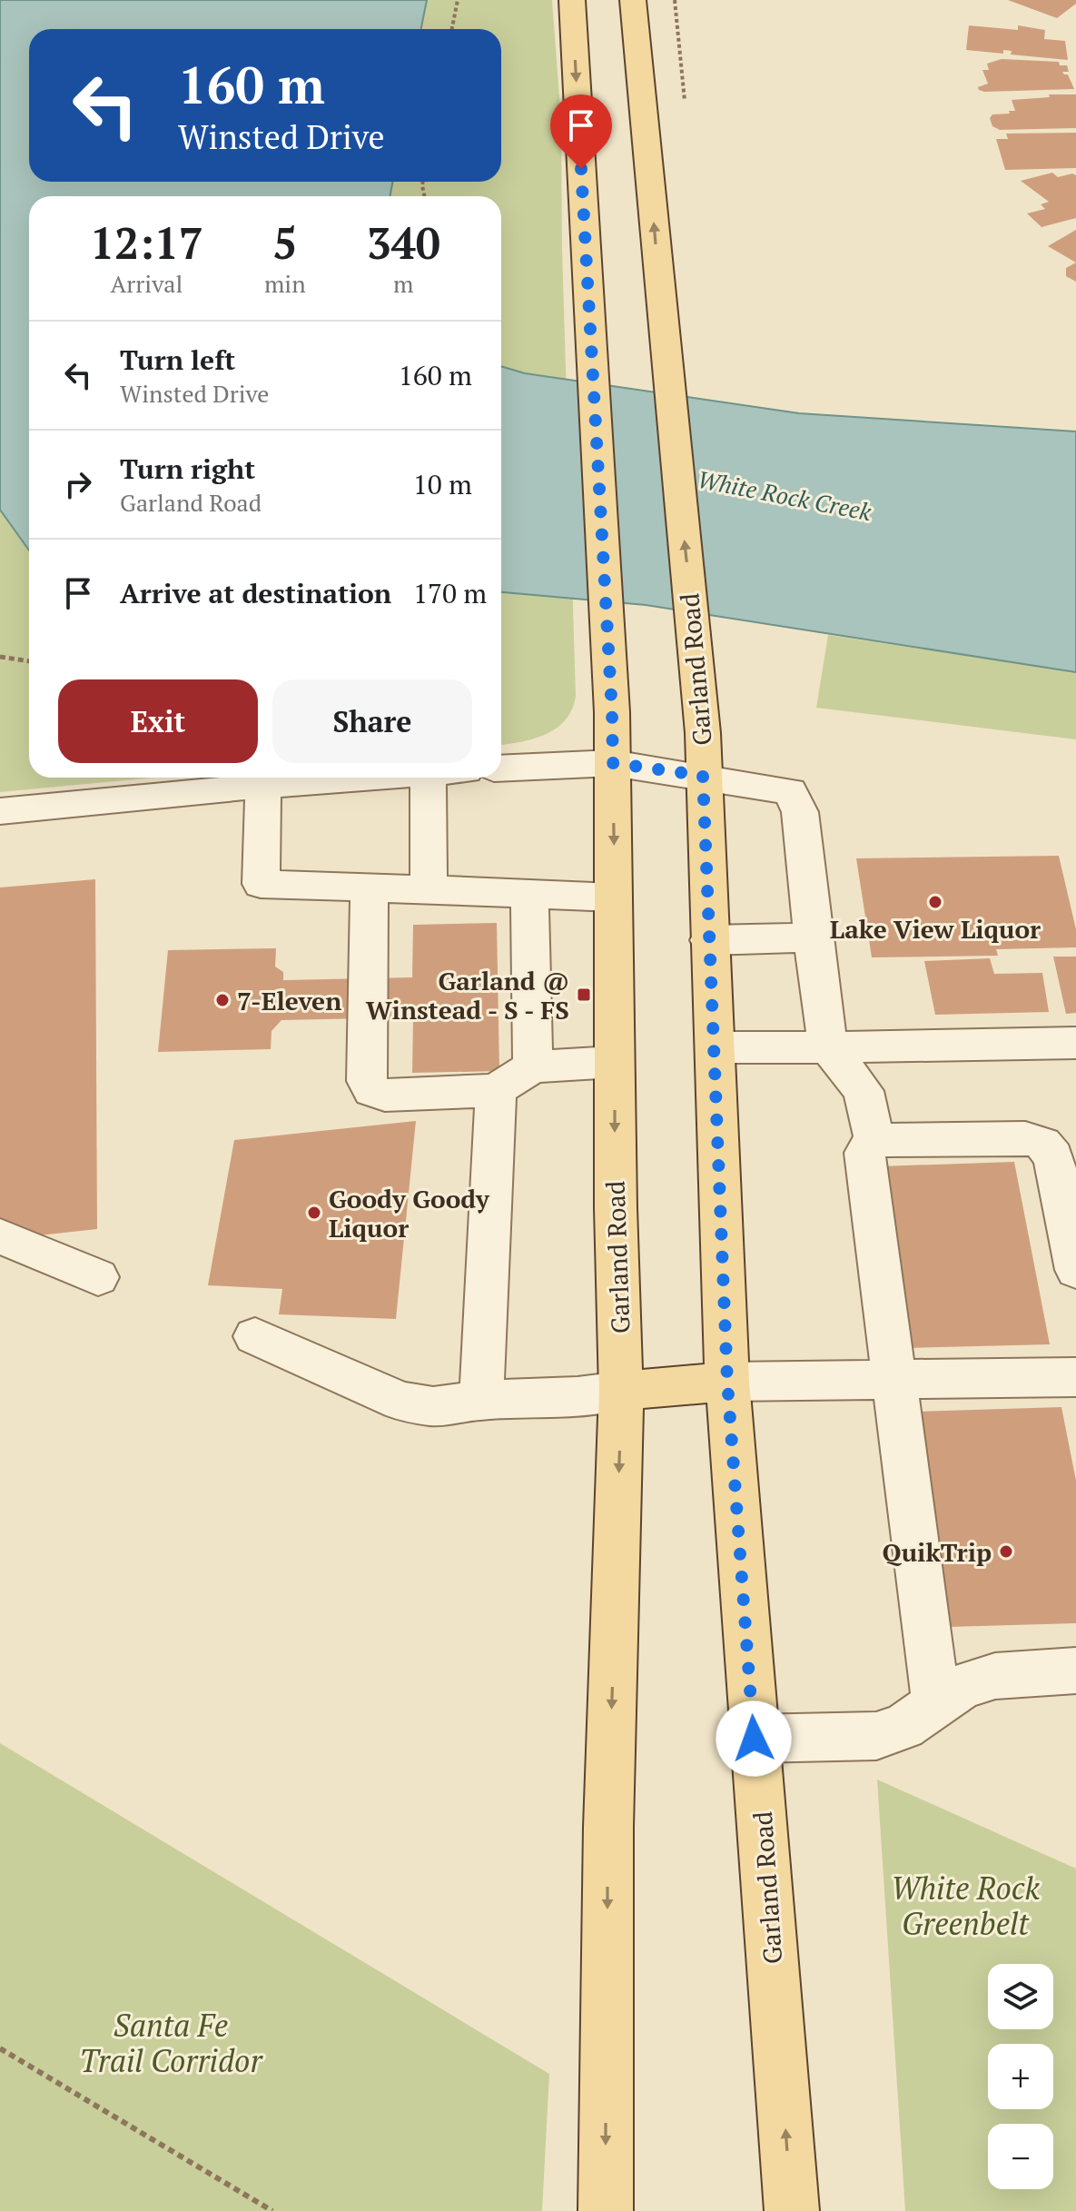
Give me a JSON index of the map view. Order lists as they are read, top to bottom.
{
  "streets": {
    "main road": ["Garland Road"]
  },
  "water": ["White Rock Creek"],
  "parks": ["White Rock Greenbelt", "Santa Fe Trail Corridor"],
  "places": {
    "other": [
      "Lake View Liquor",
      "7-Eleven",
      "Goody Goody Liquor",
      "QuikTrip"
    ],
    "transit": ["Garland @ Winstead - S - FS"]
  },
  "page": {
    "turn": ["160 m", "Winsted Drive"],
    "eta": [
      "12:17",
      "Arrival",
      "5",
      "min",
      "340",
      "m"
    ],
    "list": [
      {
        "name": "Turn left",
        "note": "Winsted Drive",
        "value": "160 m"
      },
      {
        "name": "Turn right",
        "note": "Garland Road",
        "value": "10 m"
      },
      {
        "name": "Arrive at destination",
        "value": "170 m"
      }
    ],
    "buttons": ["Exit", "Share"],
    "map_buttons": ["+", "−"]
  }
}
